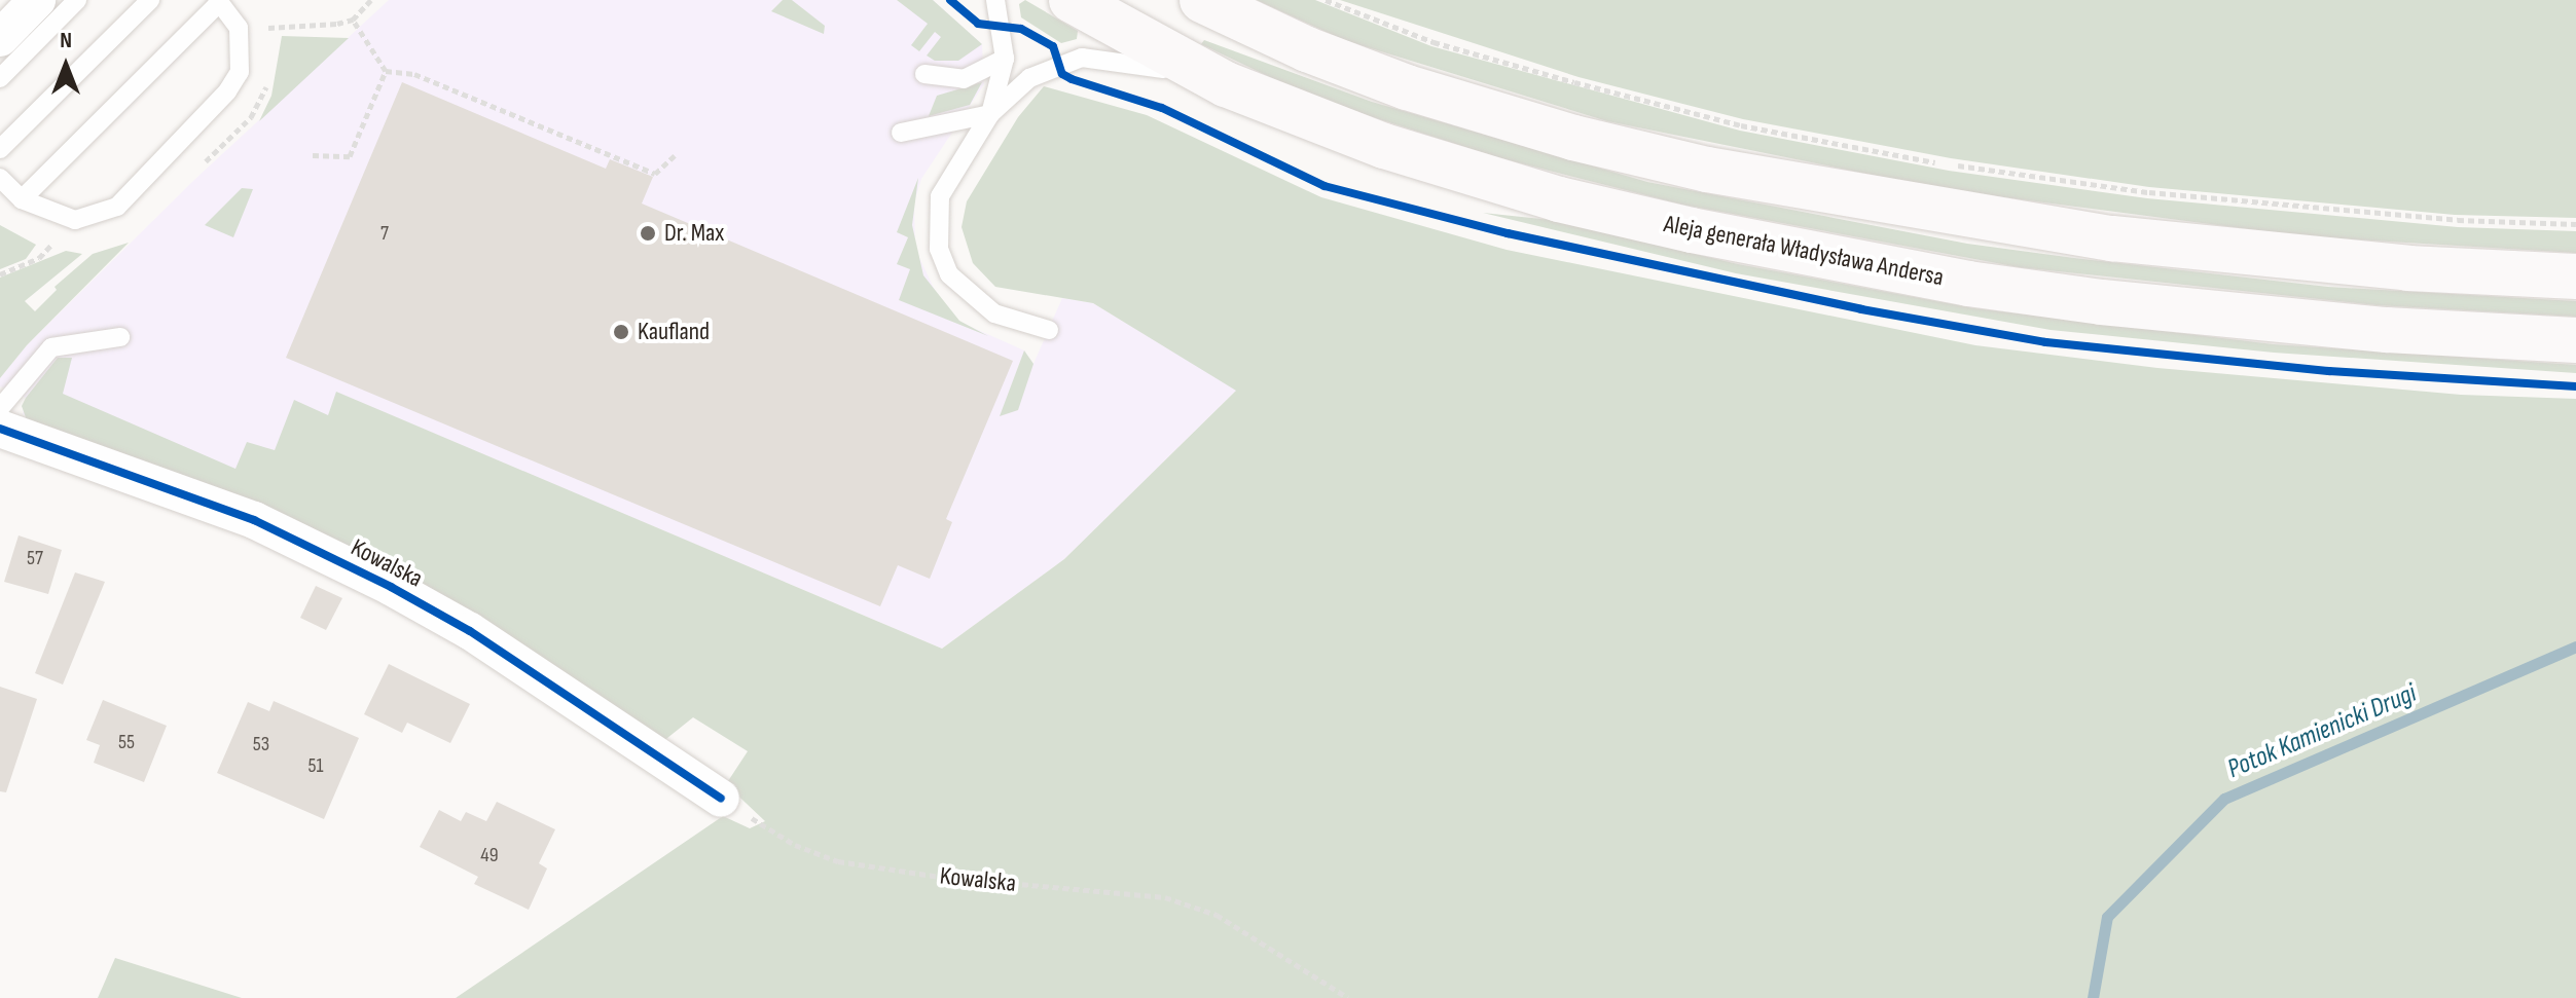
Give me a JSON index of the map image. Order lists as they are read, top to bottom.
{
  "streets": {
    "main road": ["Aleja generała Władysława Andersa"],
    "street": ["Kowalska"]
  },
  "water": ["Potok Kamienicki Drugi"],
  "places": ["Dr. Max", "Kaufland"],
  "house_numbers": [
    "7",
    "57",
    "55",
    "53",
    "51",
    "49"
  ],
  "north": "top"
}
